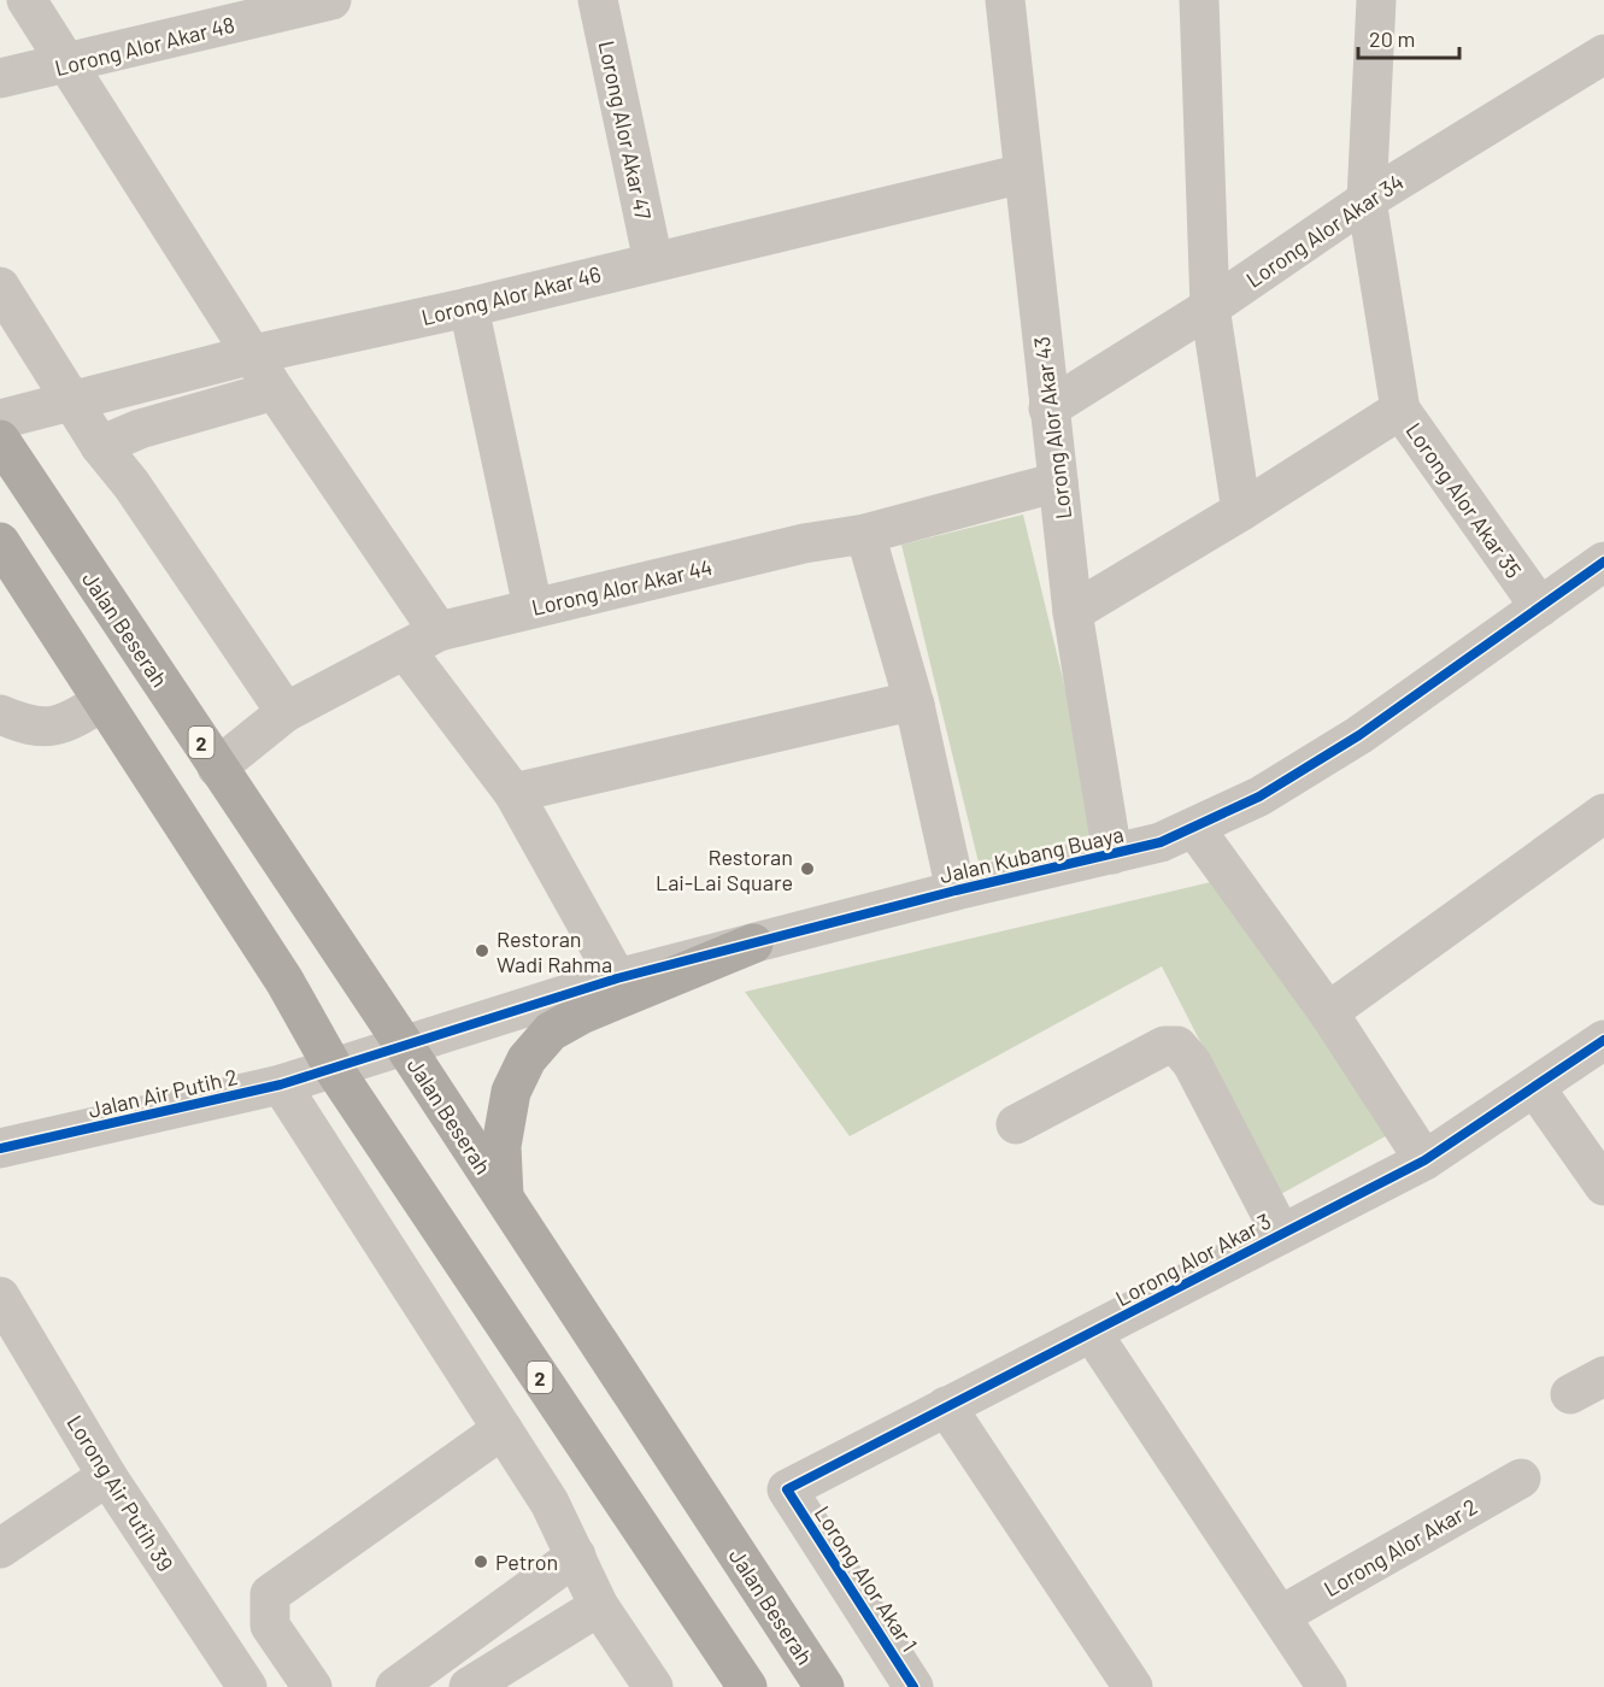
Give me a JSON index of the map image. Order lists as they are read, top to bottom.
{
  "streets": {
    "highway": ["Jalan Beserah", "2"],
    "street": [
      "Lorong Alor Akar 48",
      "Lorong Alor Akar 47",
      "Lorong Alor Akar 34",
      "Lorong Alor Akar 46",
      "Lorong Alor Akar 43",
      "Lorong Alor Akar 35",
      "Lorong Alor Akar 44",
      "Jalan Kubang Buaya",
      "Jalan Air Putih 2",
      "Lorong Alor Akar 3",
      "Lorong Air Putih 39",
      "Lorong Alor Akar 2",
      "Lorong Alor Akar 1"
    ]
  },
  "crossings": [
    ["Lorong Alor Akar 47", "Lorong Alor Akar 46"],
    ["Lorong Alor Akar 34", "Lorong Alor Akar 43"],
    ["Lorong Alor Akar 34", "Lorong Alor Akar 35"],
    ["Lorong Alor Akar 46", "Lorong Alor Akar 43"],
    ["Lorong Alor Akar 43", "Lorong Alor Akar 44"],
    ["Lorong Alor Akar 43", "Jalan Kubang Buaya"],
    ["Lorong Alor Akar 35", "Jalan Kubang Buaya"],
    ["Lorong Alor Akar 44", "Jalan Beserah"],
    ["Jalan Beserah", "Jalan Kubang Buaya"],
    ["2", "Jalan Kubang Buaya"],
    ["2", "Jalan Air Putih 2"],
    ["Jalan Kubang Buaya", "Jalan Air Putih 2"],
    ["Lorong Alor Akar 3", "Lorong Alor Akar 1"]
  ],
  "places": ["Restoran Lai-Lai Square", "Restoran Wadi Rahma", "Petron"],
  "scale_bar": "20 m"
}
